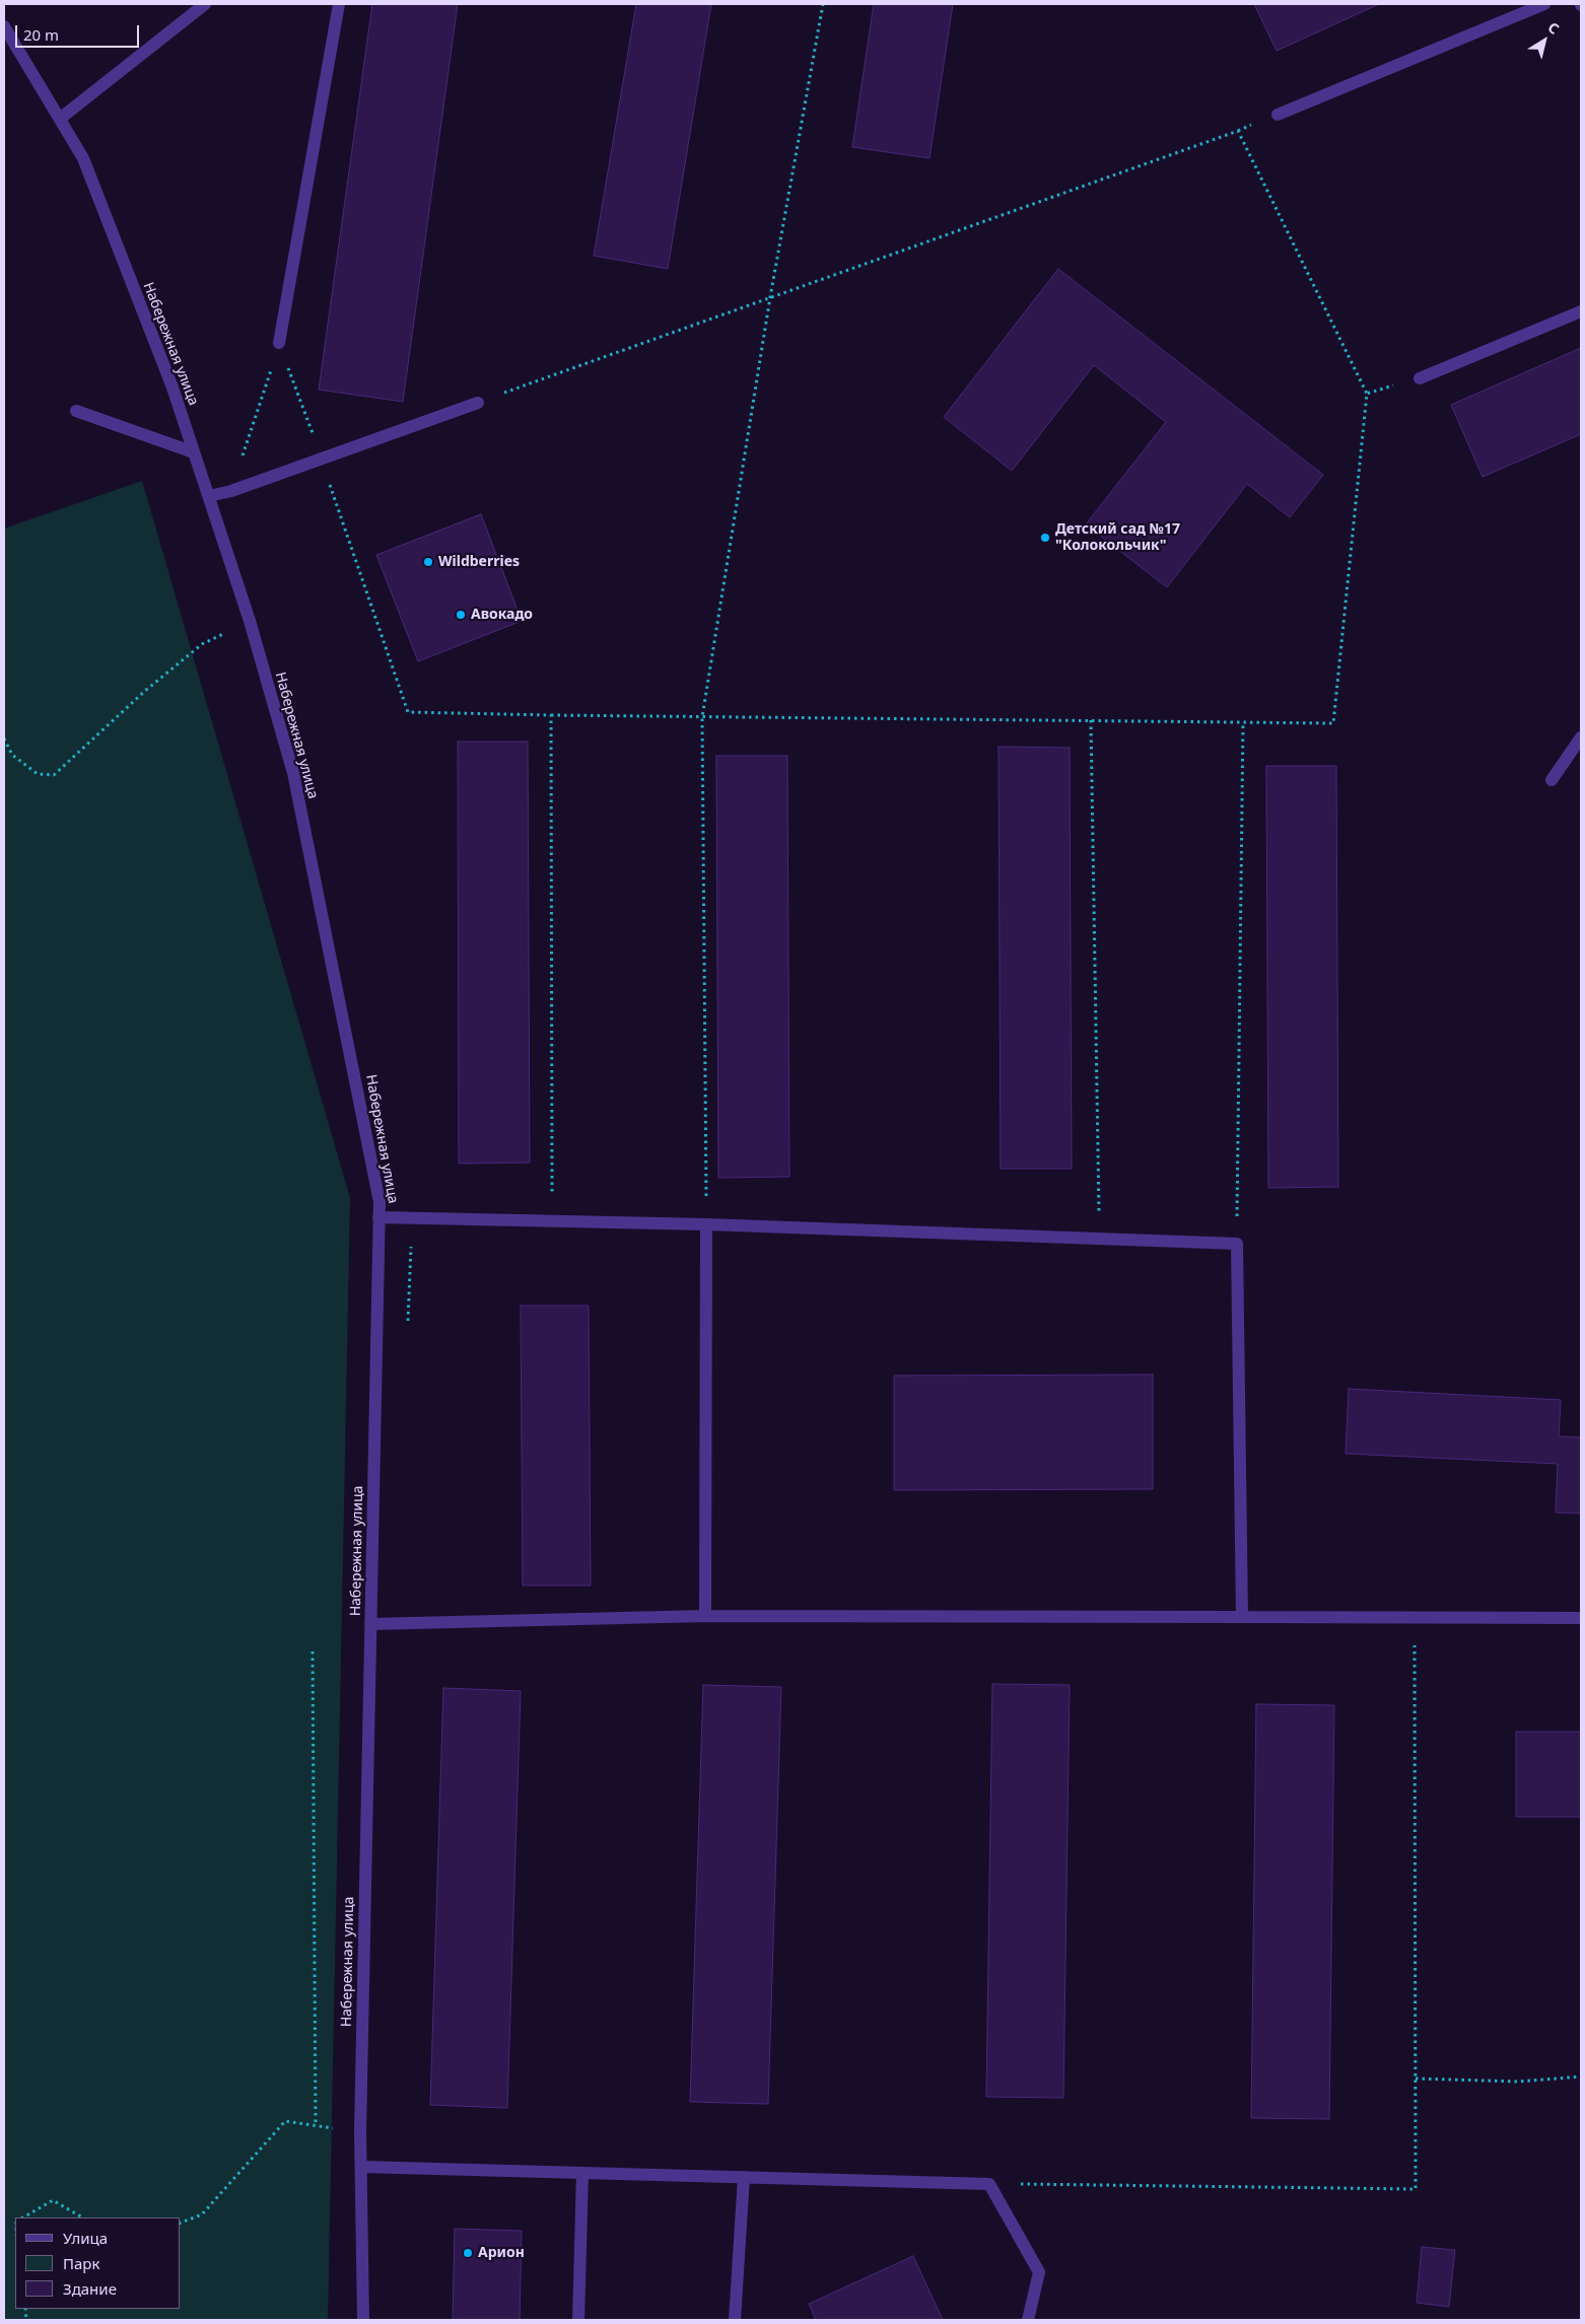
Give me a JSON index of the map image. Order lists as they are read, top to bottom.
{
  "streets": {
    "street": ["Набережная улица"]
  },
  "places": [
    "Детский сад №17 \"Колокольчик\"",
    "Wildberries",
    "Авокадо",
    "Арион"
  ],
  "legend": ["Улица", "Парк", "Здание"],
  "scale_bar": "20 m",
  "north": "top right"
}
